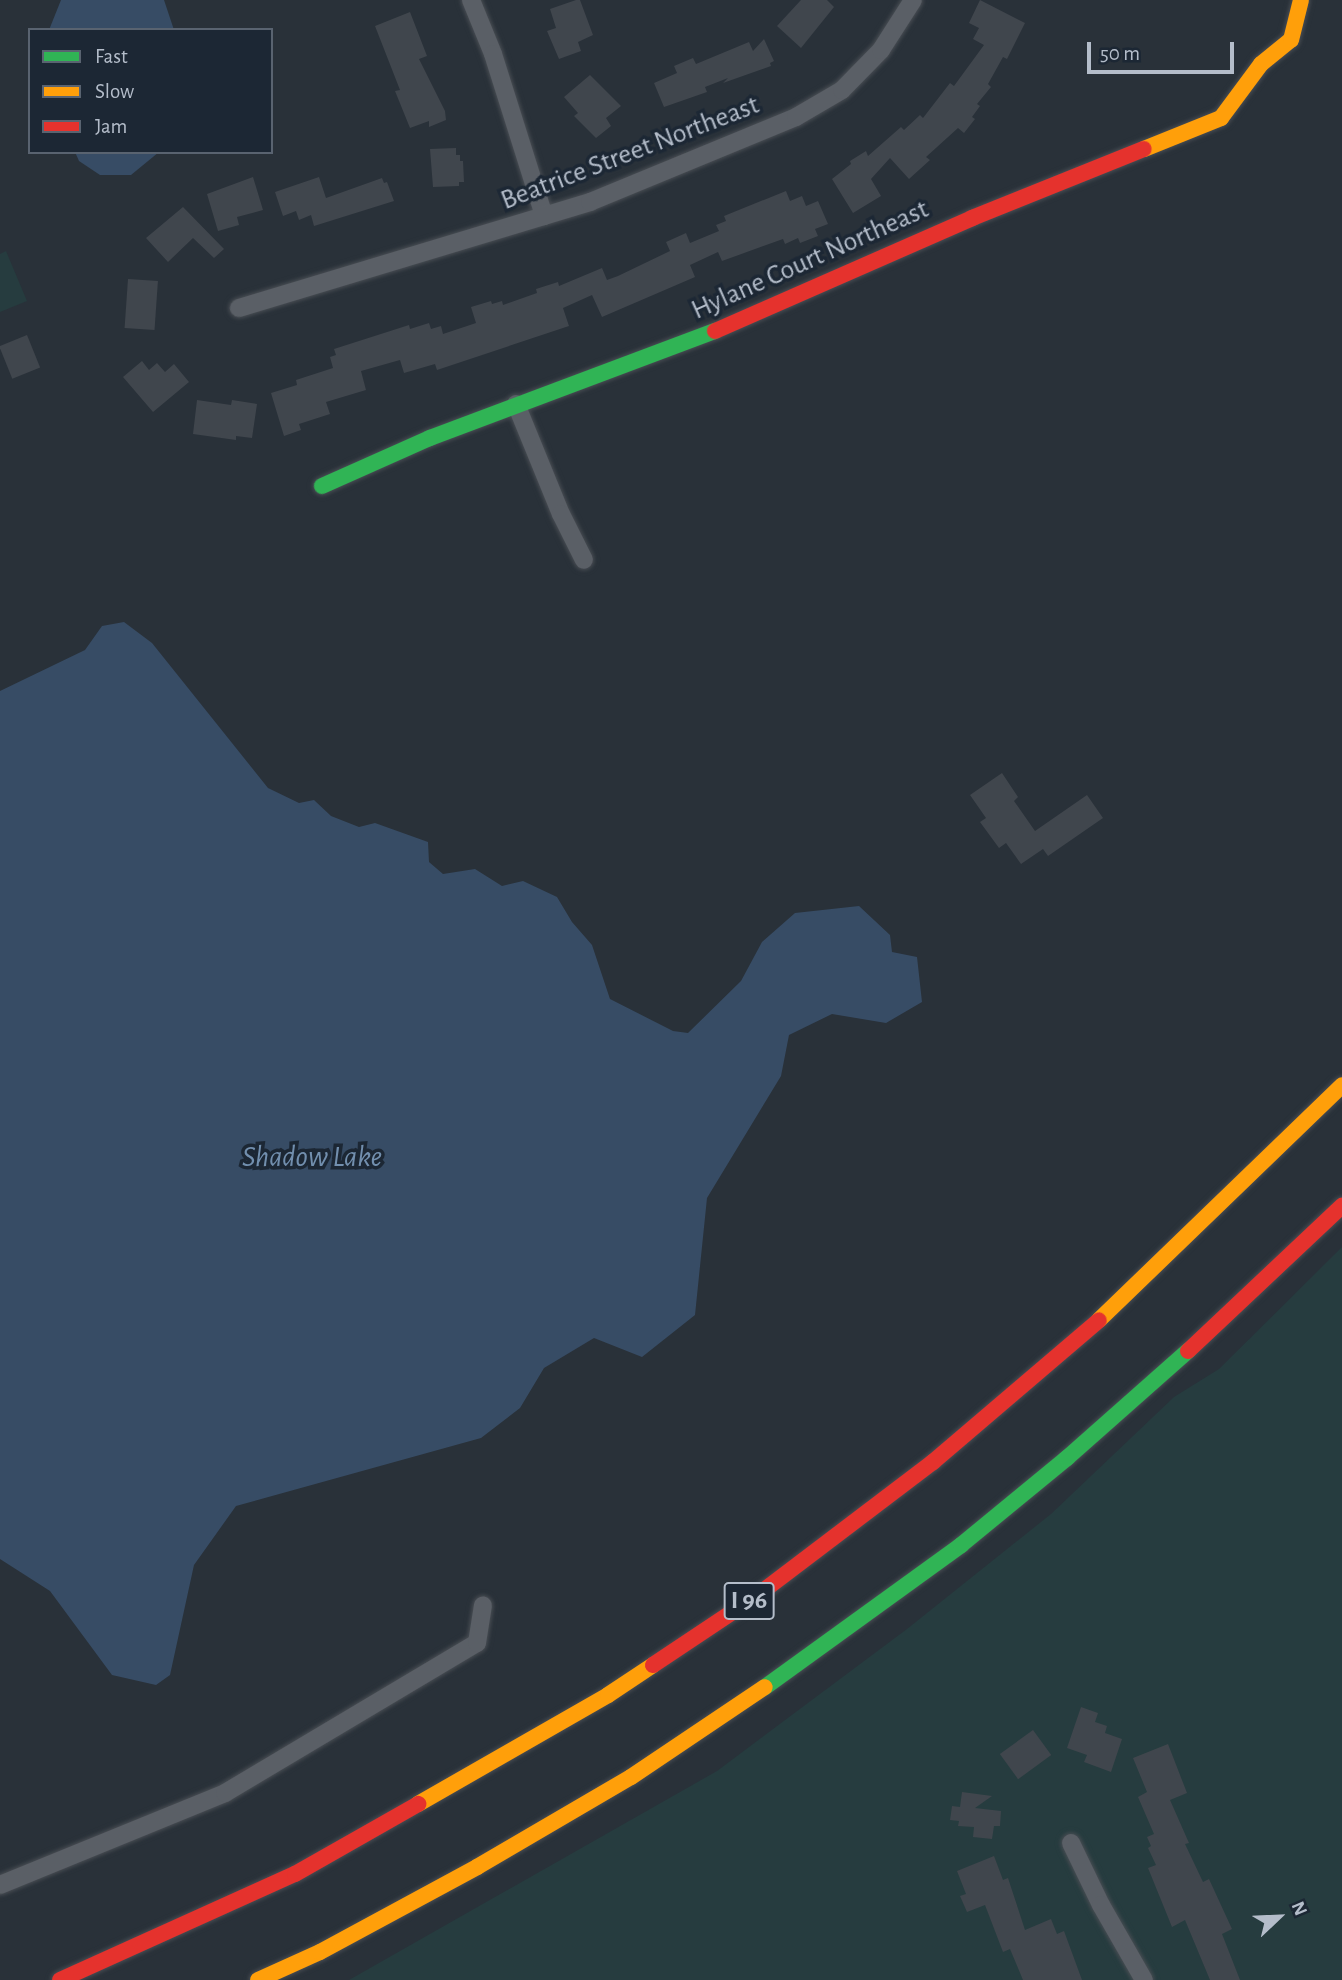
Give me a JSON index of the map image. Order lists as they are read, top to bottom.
{
  "streets": {
    "main road": ["Hylane Court Northeast", "I 96"],
    "street": ["Beatrice Street Northeast"]
  },
  "water": ["Shadow Lake"],
  "legend": ["Fast", "Slow", "Jam"],
  "scale_bar": "50 m",
  "north": "top right"
}
